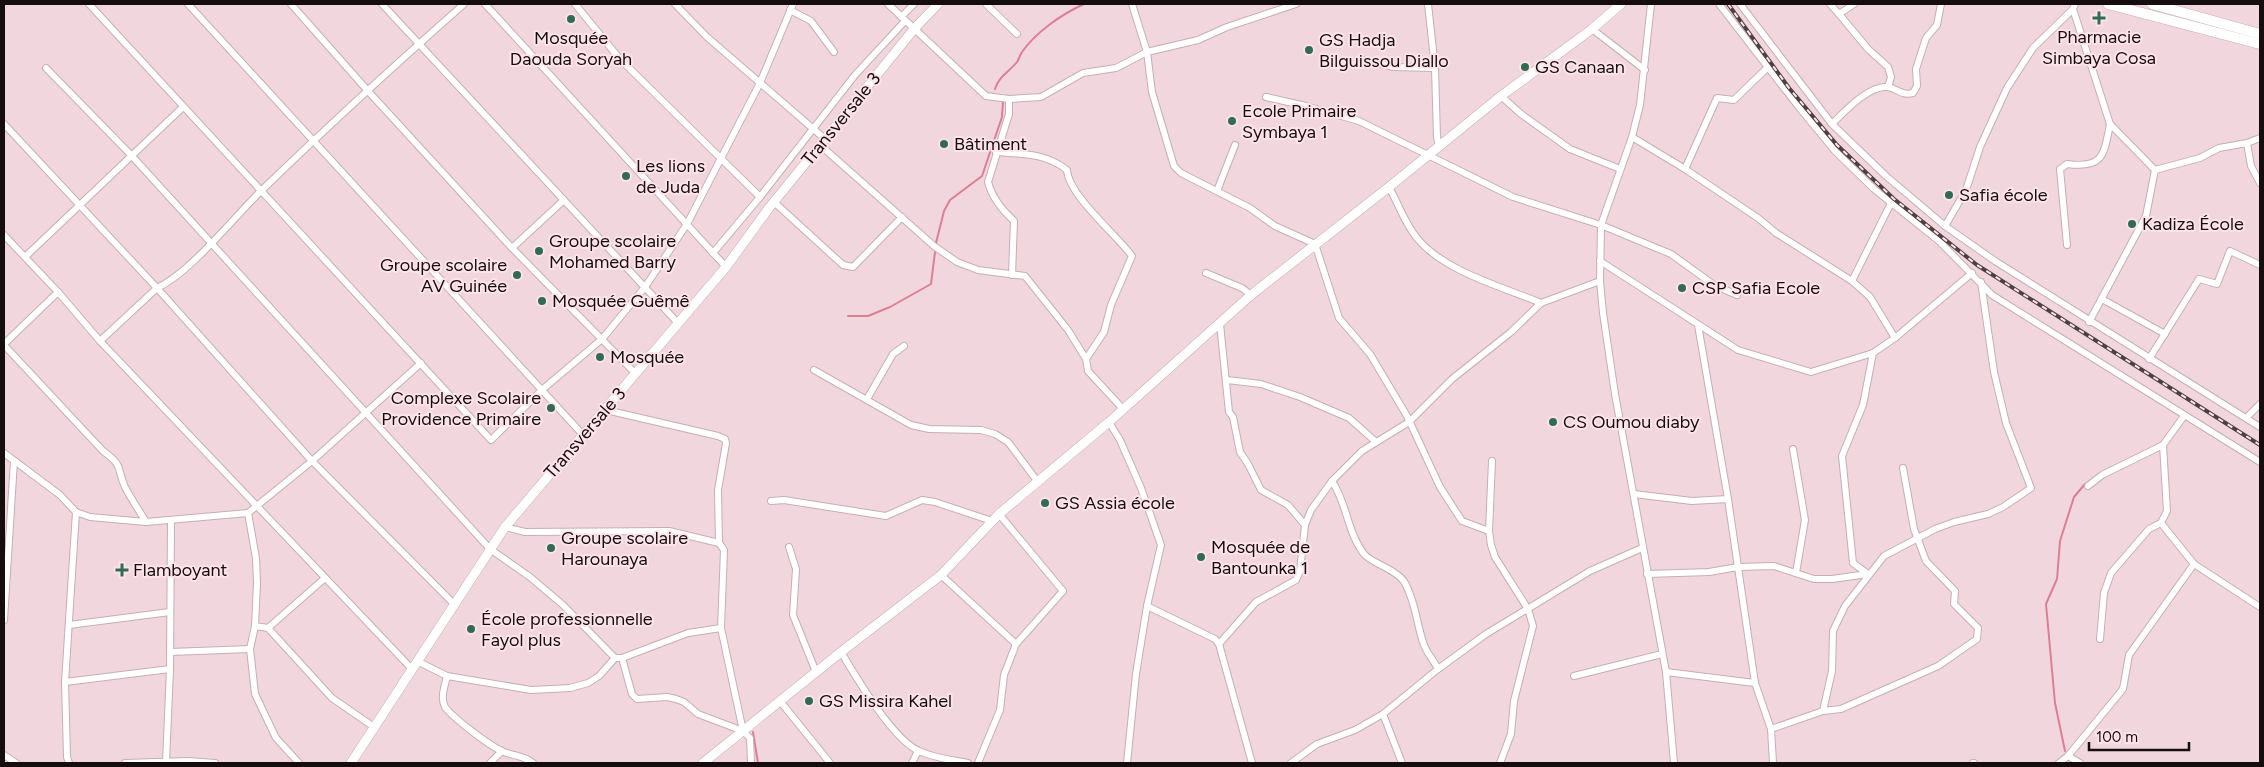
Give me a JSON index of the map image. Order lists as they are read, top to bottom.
{
  "streets": {
    "street": ["Transversale 3"]
  },
  "places": {
    "health": ["Pharmacie Simbaya Cosa", "Flamboyant"],
    "other": [
      "Mosquée Daouda Soryah",
      "GS Hadja Bilguissou Diallo",
      "GS Canaan",
      "Ecole Primaire Symbaya 1",
      "Bâtiment",
      "Les lions de Juda",
      "Safia école",
      "Kadiza École",
      "Groupe scolaire Mohamed Barry",
      "Groupe scolaire AV Guinée",
      "CSP Safia Ecole",
      "Mosquée Guêmê",
      "Mosquée",
      "Complexe Scolaire Providence Primaire",
      "CS Oumou diaby",
      "GS Assia école",
      "Groupe scolaire Harounaya",
      "Mosquée de Bantounka 1",
      "École professionnelle Fayol plus",
      "GS Missira Kahel"
    ]
  },
  "scale_bar": "100 m"
}
